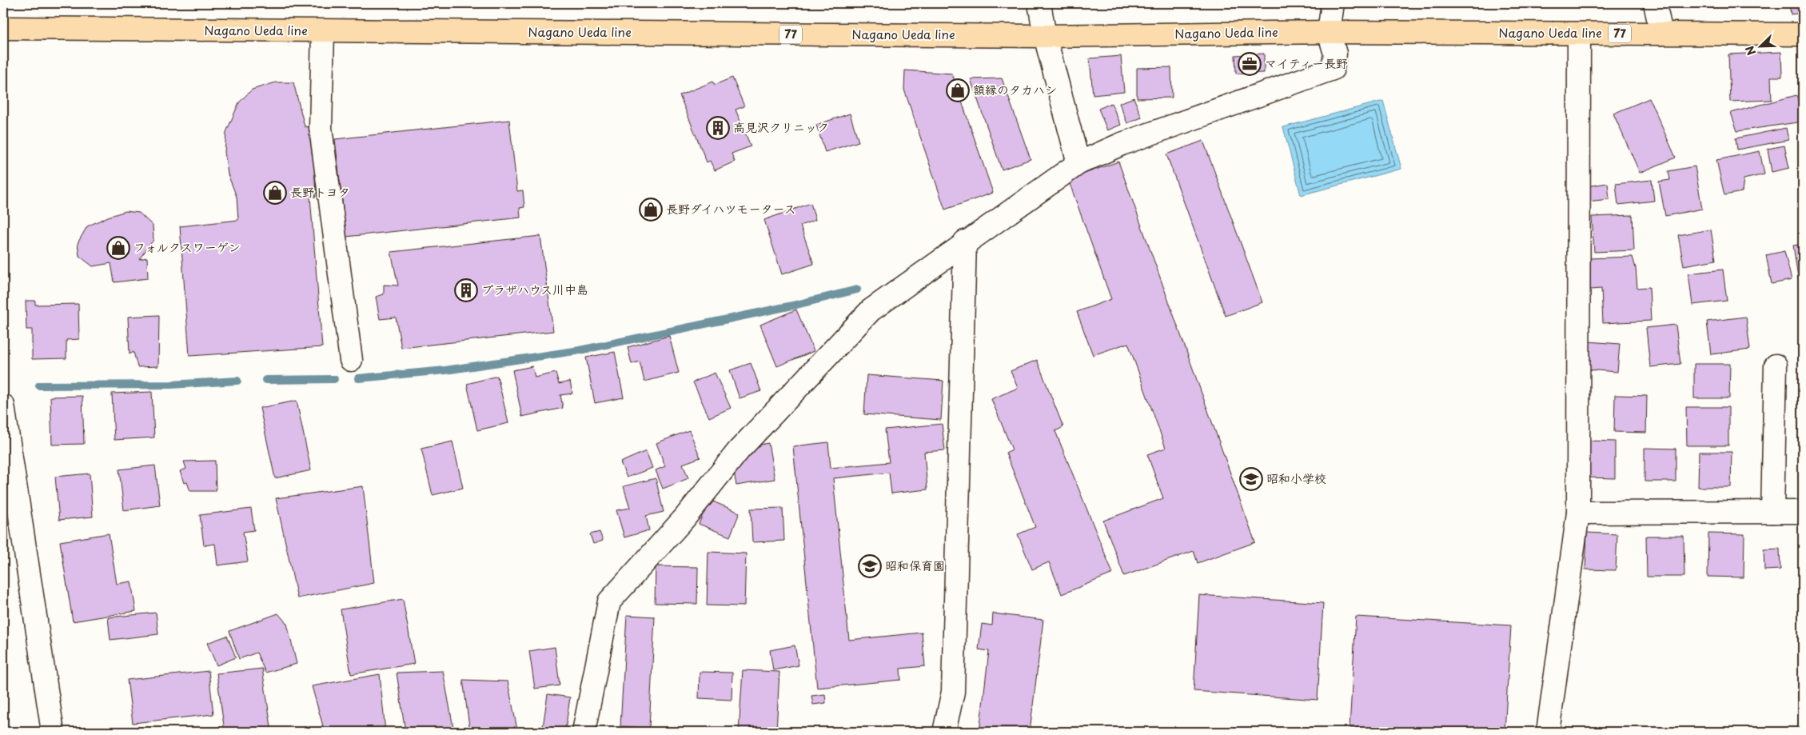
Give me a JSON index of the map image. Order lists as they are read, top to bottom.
{
  "streets": {
    "main road": ["Nagano Ueda line", "77"]
  },
  "places": {
    "office": ["マイティー長野"],
    "shop": [
      "額縁のタカハシ",
      "長野トヨタ",
      "長野ダイハツモータース",
      "フォルクスワーゲン"
    ],
    "building": ["高見沢クリニック", "プラザハウス川中島"],
    "school or university": ["昭和小学校", "昭和保育園"]
  },
  "north": "bottom left"
}
